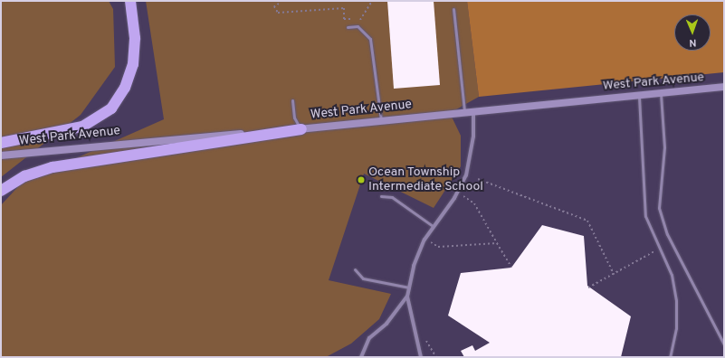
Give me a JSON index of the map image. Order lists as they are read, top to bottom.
{
  "streets": {
    "street": ["West Park Avenue"]
  },
  "places": ["Ocean Township Intermediate School"],
  "north": "bottom"
}
